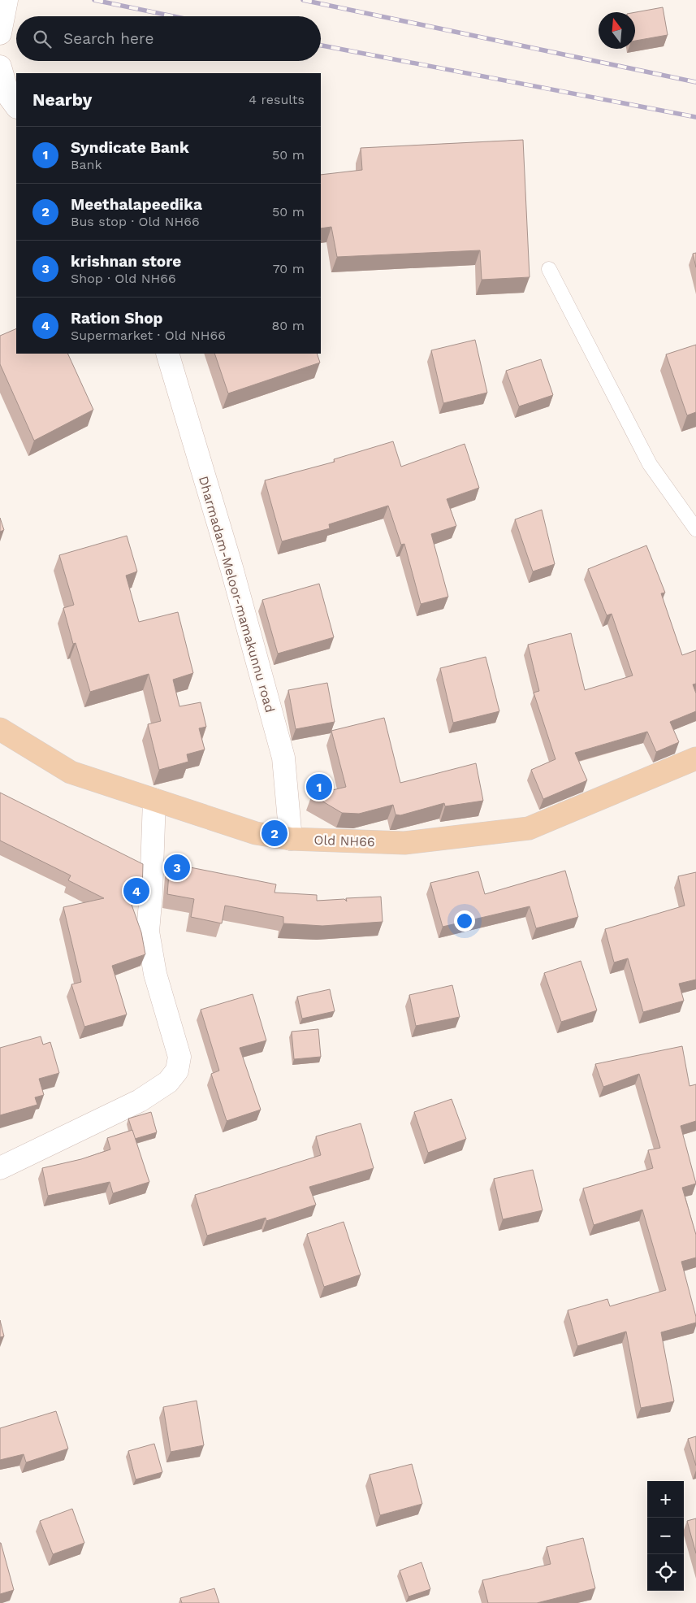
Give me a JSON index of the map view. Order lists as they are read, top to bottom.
{
  "streets": {
    "main road": ["Dharmadam-Meloor-mamakunnu road", "Old NH66"]
  },
  "crossings": [
    ["Dharmadam-Meloor-mamakunnu road", "Old NH66"]
  ],
  "north": "top",
  "page": {
    "search": "Search here",
    "heading": ["Nearby", "4 results"],
    "list": [
      {
        "mark": "1",
        "name": "Syndicate Bank",
        "note": "Bank",
        "value": "50 m"
      },
      {
        "mark": "2",
        "name": "Meethalapeedika",
        "note": "Bus stop · Old NH66",
        "value": "50 m"
      },
      {
        "mark": "3",
        "name": "krishnan store",
        "note": "Shop · Old NH66",
        "value": "70 m"
      },
      {
        "mark": "4",
        "name": "Ration Shop",
        "note": "Supermarket · Old NH66",
        "value": "80 m"
      }
    ],
    "pins": [
      "1",
      "2",
      "3",
      "4"
    ],
    "map_buttons": ["+", "−"]
  }
}
